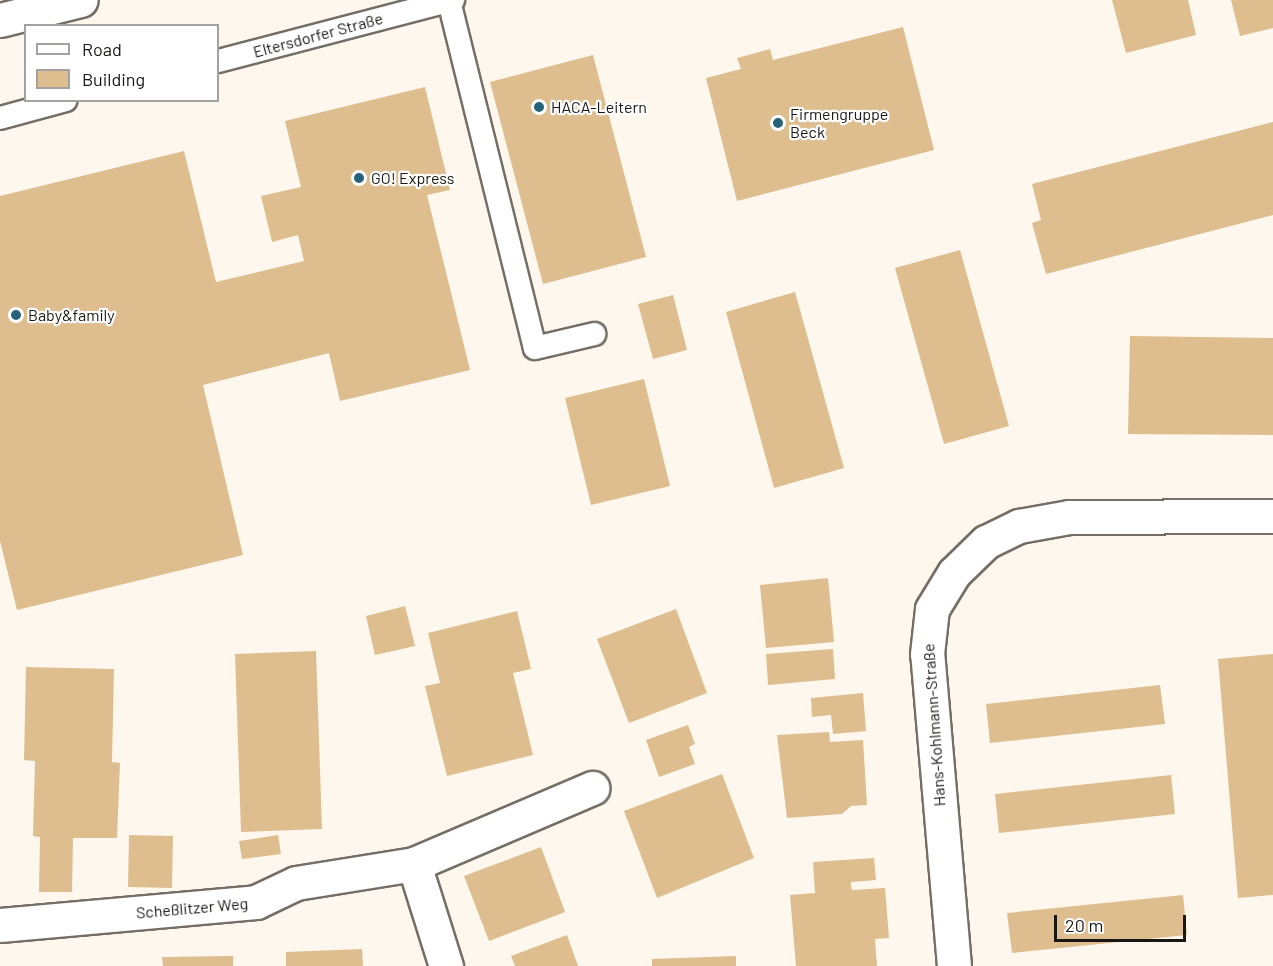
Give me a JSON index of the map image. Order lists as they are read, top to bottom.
{
  "streets": {
    "street": ["Hans-Kohlmann-Straße", "Scheßlitzer Weg"],
    "lane": ["Eltersdorfer Straße"]
  },
  "places": [
    "HACA-Leitern",
    "Firmengruppe Beck",
    "GO! Express",
    "Baby&family"
  ],
  "legend": ["Road", "Building"],
  "scale_bar": "20 m"
}
